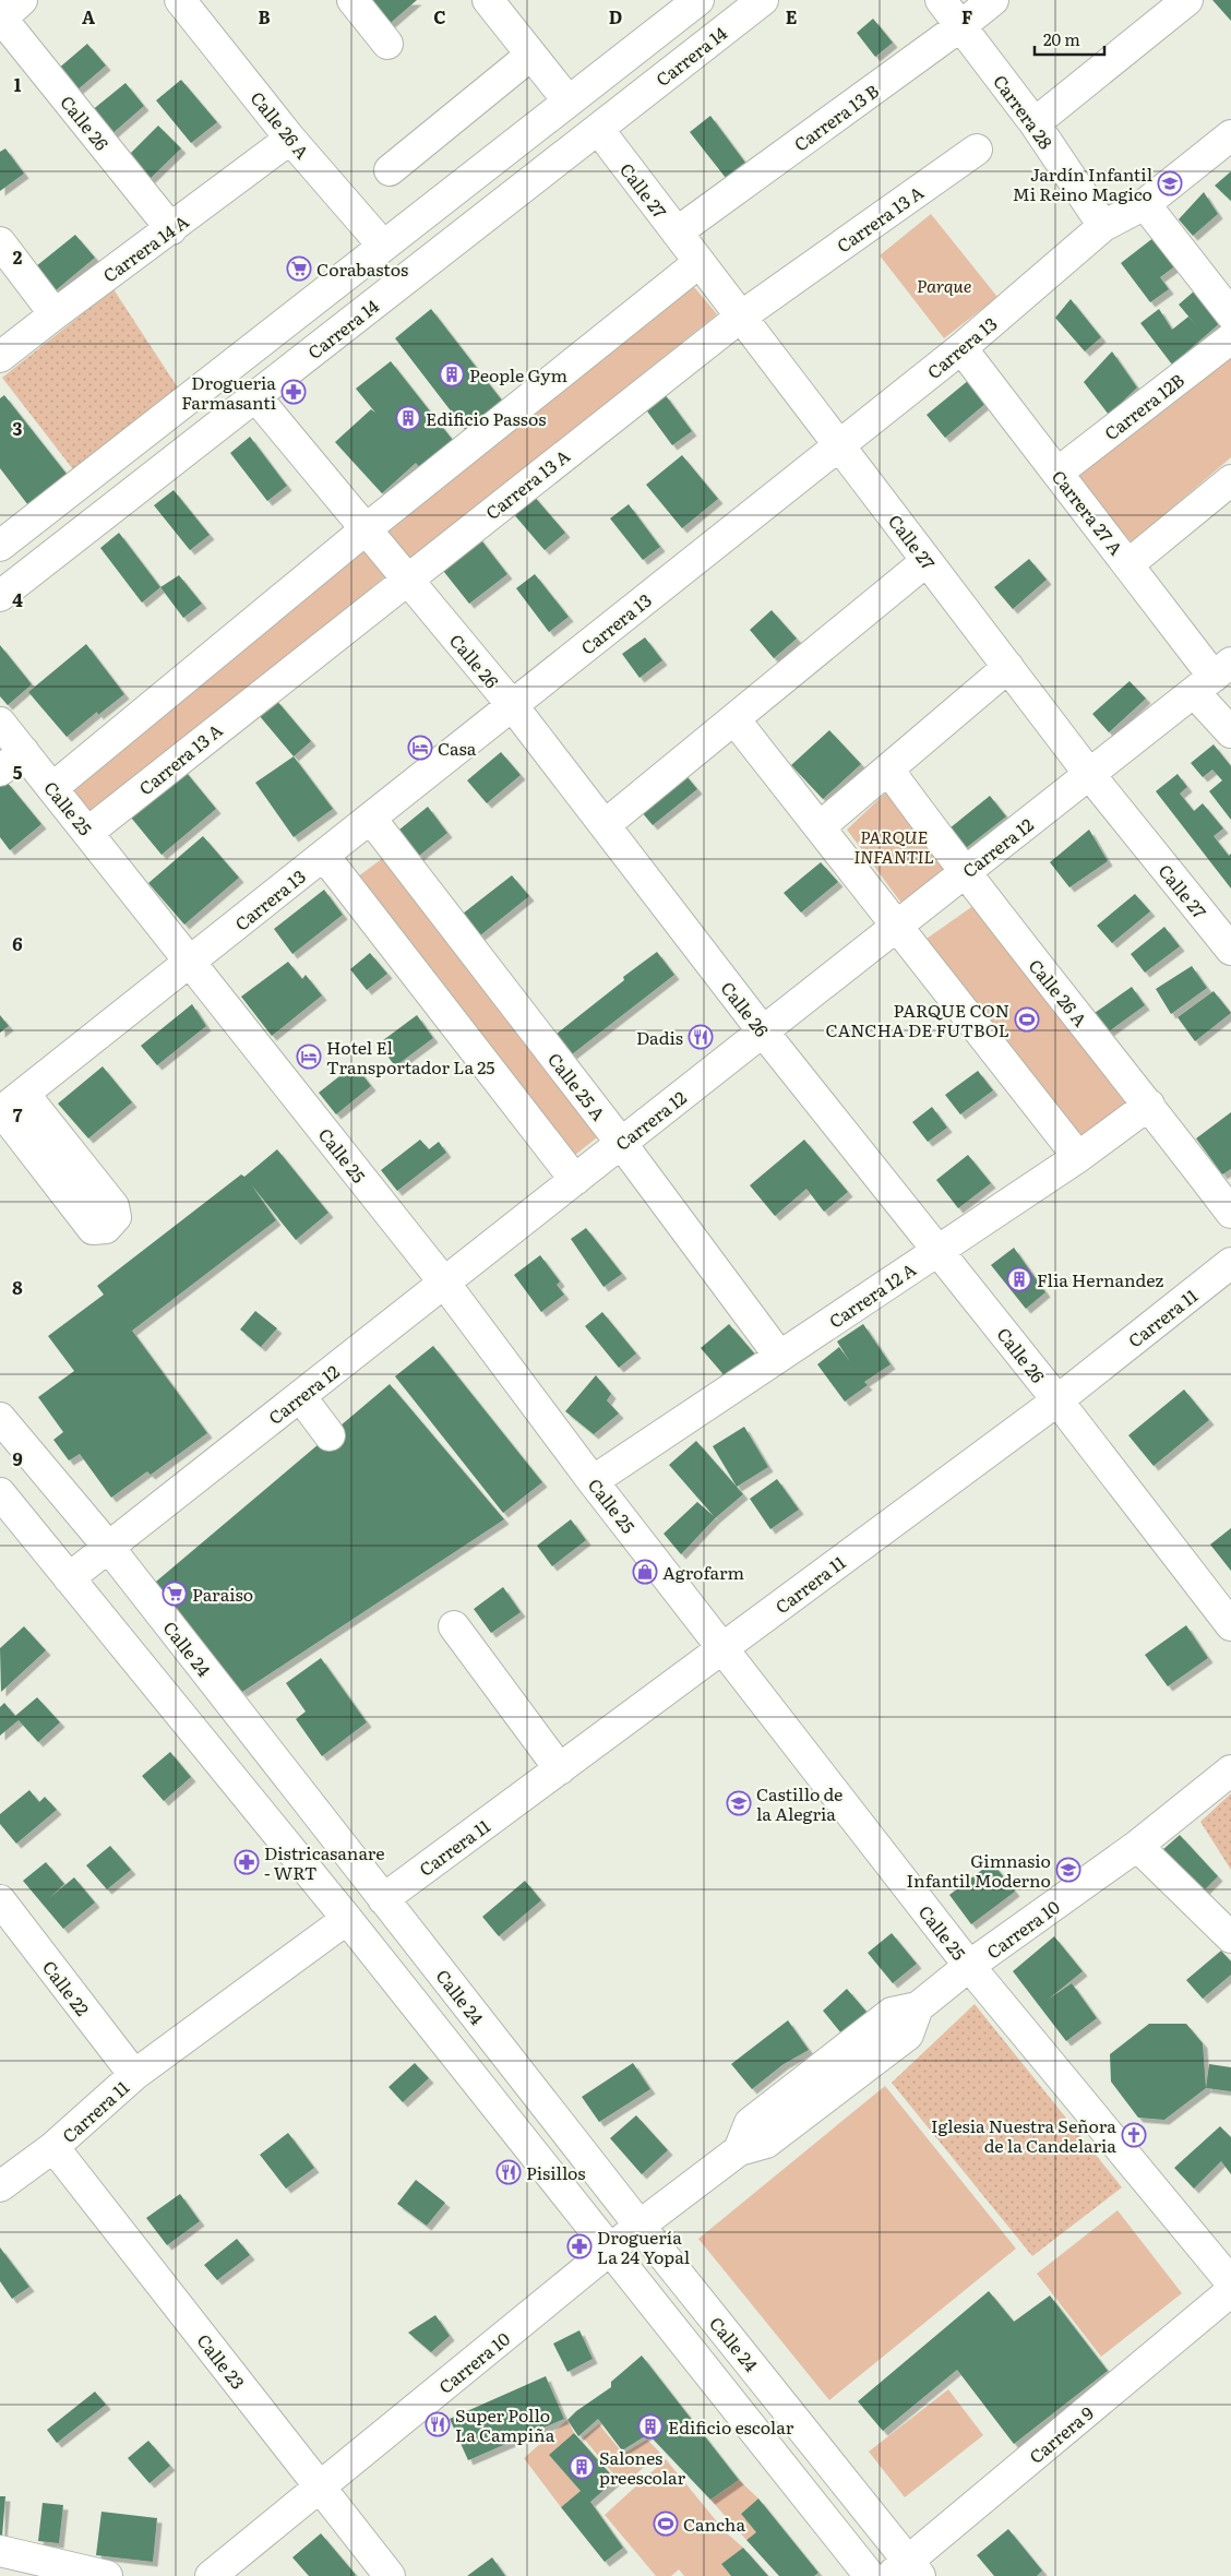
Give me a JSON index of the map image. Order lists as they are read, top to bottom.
{
  "streets": {
    "street": [
      "Carrera 14",
      "Carrera 28",
      "Carrera 13 B",
      "Calle 26",
      "Calle 26 A",
      "Calle 27",
      "Carrera 13 A",
      "Carrera 14 A",
      "Carrera 13",
      "Carrera 12B",
      "Carrera 27 A",
      "Calle 25",
      "Carrera 12",
      "Calle 25 A",
      "Carrera 12 A",
      "Carrera 11",
      "Calle 24",
      "Carrera 10",
      "Calle 22",
      "Calle 23",
      "Carrera 9"
    ]
  },
  "crossings": [
    ["Carrera 14", "Calle 26"],
    ["Carrera 14", "Calle 27"],
    ["Carrera 28", "Carrera 13 B"],
    ["Carrera 28", "Carrera 13"],
    ["Carrera 13 B", "Calle 27"],
    ["Calle 26", "Carrera 13 A"],
    ["Calle 26", "Carrera 14 A"],
    ["Calle 26", "Carrera 13"],
    ["Calle 26", "Carrera 12"],
    ["Calle 26", "Carrera 12 A"],
    ["Calle 26", "Carrera 11"],
    ["Calle 26 A", "Carrera 14 A"],
    ["Calle 26 A", "Carrera 12"],
    ["Calle 26 A", "Carrera 12 A"],
    ["Calle 27", "Carrera 13 A"],
    ["Calle 27", "Carrera 13"],
    ["Calle 27", "Carrera 12"],
    ["Carrera 13 A", "Calle 25"],
    ["Carrera 13", "Carrera 27 A"],
    ["Carrera 13", "Calle 25"],
    ["Carrera 13", "Calle 25 A"],
    ["Carrera 12B", "Carrera 27 A"],
    ["Carrera 27 A", "Carrera 12"],
    ["Calle 25", "Carrera 12"],
    ["Calle 25", "Carrera 12 A"],
    ["Calle 25", "Carrera 11"],
    ["Calle 25", "Carrera 10"],
    ["Carrera 12", "Calle 25 A"],
    ["Carrera 12", "Calle 24"],
    ["Calle 25 A", "Carrera 12 A"],
    ["Carrera 11", "Calle 24"],
    ["Carrera 11", "Calle 22"],
    ["Carrera 11", "Calle 23"],
    ["Calle 24", "Carrera 10"],
    ["Calle 24", "Carrera 9"],
    ["Carrera 10", "Calle 23"]
  ],
  "parks": ["Parque", "PARQUE INFANTIL"],
  "places": {
    "school or university": ["Jardín Infantil Mi Reino Magico", "Castillo de la Alegria", "Gimnasio Infantil Moderno"],
    "supermarket": ["Corabastos", "Paraiso"],
    "building": [
      "People Gym",
      "Edificio Passos",
      "Flia Hernandez",
      "Edificio escolar",
      "Salones preescolar"
    ],
    "pharmacy": ["Drogueria Farmasanti", "Districasanare - WRT", "Droguería La 24 Yopal"],
    "hotel": ["Casa", "Hotel El Transportador La 25"],
    "sports": ["PARQUE CON CANCHA DE FUTBOL", "Cancha"],
    "restaurant": ["Dadis", "Pisillos", "Super Pollo La Campiña"],
    "shop": ["Agrofarm"],
    "church": ["Iglesia Nuestra Señora de la Candelaria"]
  },
  "scale_bar": "20 m",
  "grid": {
    "columns": [
      "A",
      "B",
      "C",
      "D",
      "E",
      "F"
    ],
    "rows": [
      "1",
      "2",
      "3",
      "4",
      "5",
      "6",
      "7",
      "8",
      "9"
    ]
  }
}
